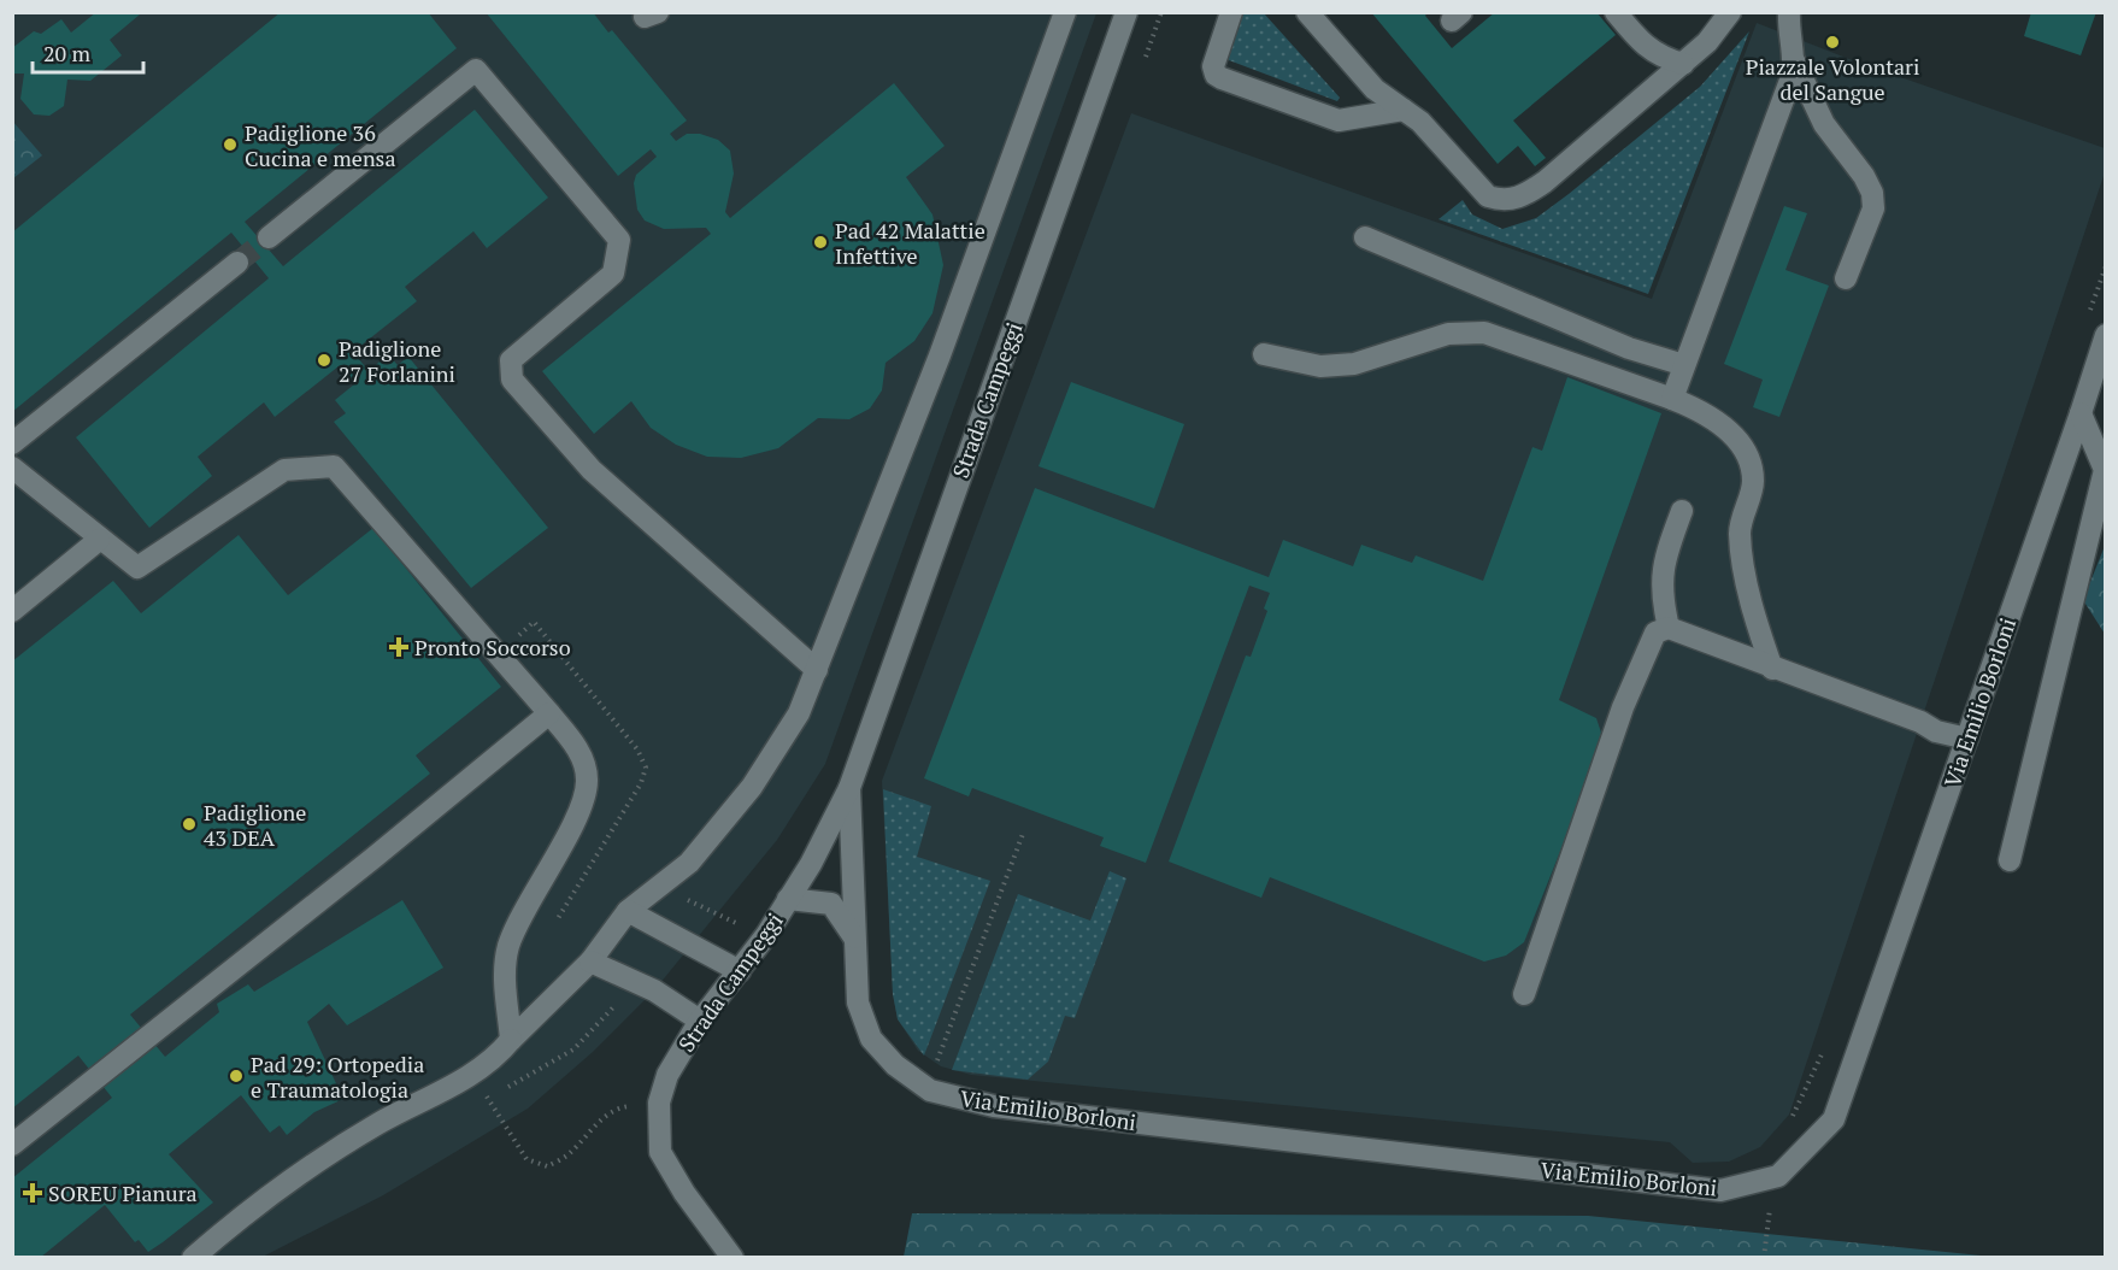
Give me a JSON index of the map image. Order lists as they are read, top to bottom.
{
  "streets": {
    "street": ["Strada Campeggi", "Via Emilio Borloni"]
  },
  "crossings": [
    ["Strada Campeggi", "Via Emilio Borloni"]
  ],
  "places": {
    "other": [
      "Piazzale Volontari del Sangue",
      "Padiglione 36 Cucina e mensa",
      "Pad 42 Malattie Infettive",
      "Padiglione 27 Forlanini",
      "Padiglione 43 DEA",
      "Pad 29: Ortopedia e Traumatologia"
    ],
    "health": ["Pronto Soccorso", "SOREU Pianura"]
  },
  "scale_bar": "20 m"
}
